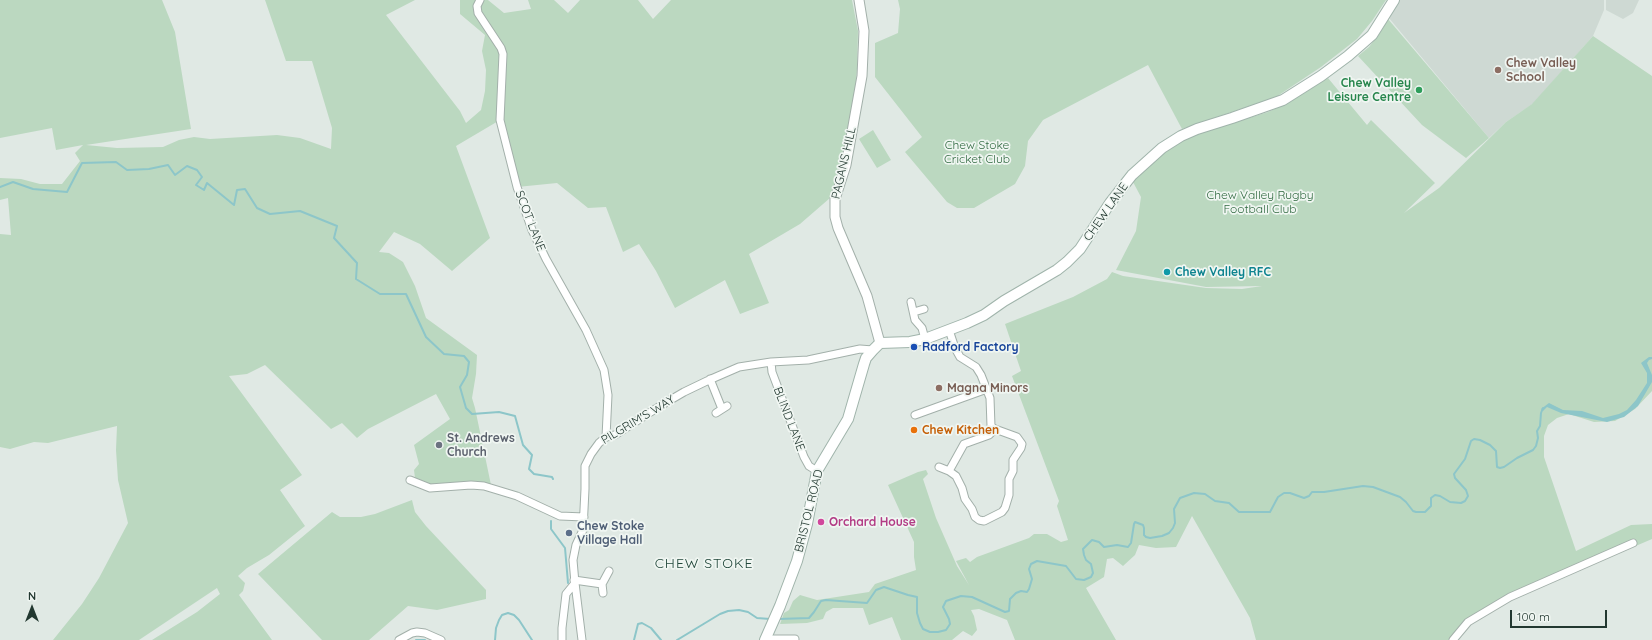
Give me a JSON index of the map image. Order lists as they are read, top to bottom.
{
  "streets": {
    "main road": ["CHEW LANE", "BRISTOL ROAD"],
    "street": [
      "PAGANS HILL",
      "SCOT LANE",
      "BLIND LANE",
      "PILGRIM'S WAY"
    ]
  },
  "crossings": [
    ["PAGANS HILL", "CHEW LANE"],
    ["PAGANS HILL", "BRISTOL ROAD"],
    ["CHEW LANE", "BRISTOL ROAD"],
    ["SCOT LANE", "PILGRIM'S WAY"],
    ["BLIND LANE", "PILGRIM'S WAY"],
    ["BLIND LANE", "BRISTOL ROAD"],
    ["PILGRIM'S WAY", "BRISTOL ROAD"]
  ],
  "districts": ["CHEW STOKE"],
  "parks": ["Chew Stoke Cricket Club", "Chew Valley Rugby Football Club"],
  "places": [
    "Chew Valley School",
    "Chew Valley Leisure Centre",
    "Chew Valley RFC",
    "Radford Factory",
    "Magna Minors",
    "Chew Kitchen",
    "St. Andrews Church",
    "Orchard House",
    "Chew Stoke Village Hall"
  ],
  "scale_bar": "100 m",
  "north": "top"
}
